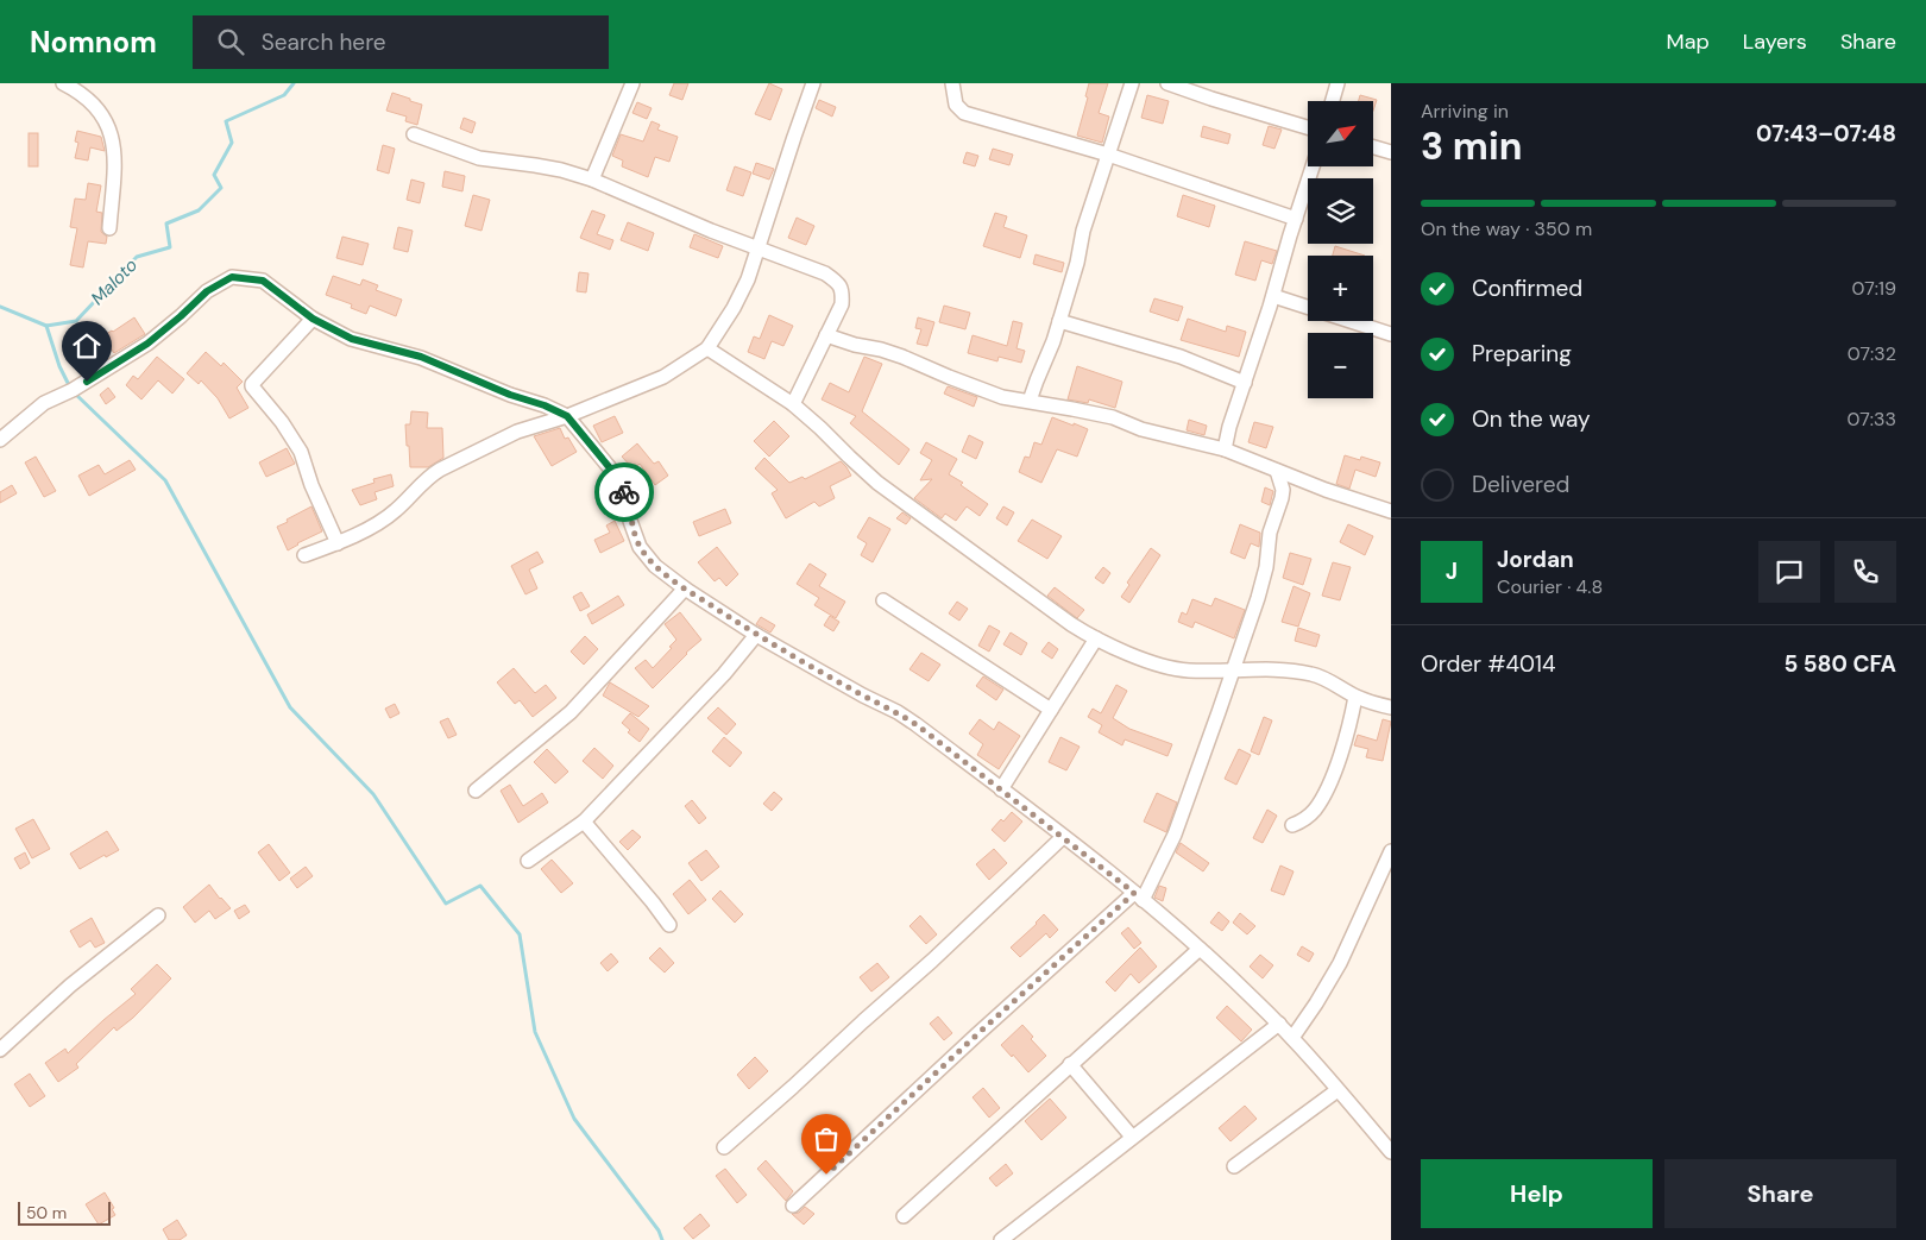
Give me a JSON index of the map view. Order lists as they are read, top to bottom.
{
  "water": ["Maloto"],
  "scale_bar": "50 m",
  "north": "top right",
  "page": {
    "header": "Nomnom",
    "search": "Search here",
    "nav": ["Map", "Layers", "Share"],
    "heading": ["3 min", "Arriving in", "07:43–07:48"],
    "panel": [
      "Jordan",
      "Courier · 4.8",
      "Order #4014",
      "5 580 CFA"
    ],
    "map_buttons": ["+", "−"],
    "bar": "On the way · 350 m",
    "list": [
      ["Confirmed", "07:19"],
      ["Preparing", "07:32"],
      ["On the way", "07:33"],
      "Delivered"
    ],
    "round": "J",
    "buttons": ["Help", "Share"],
    "scale": "50 m"
  }
}
